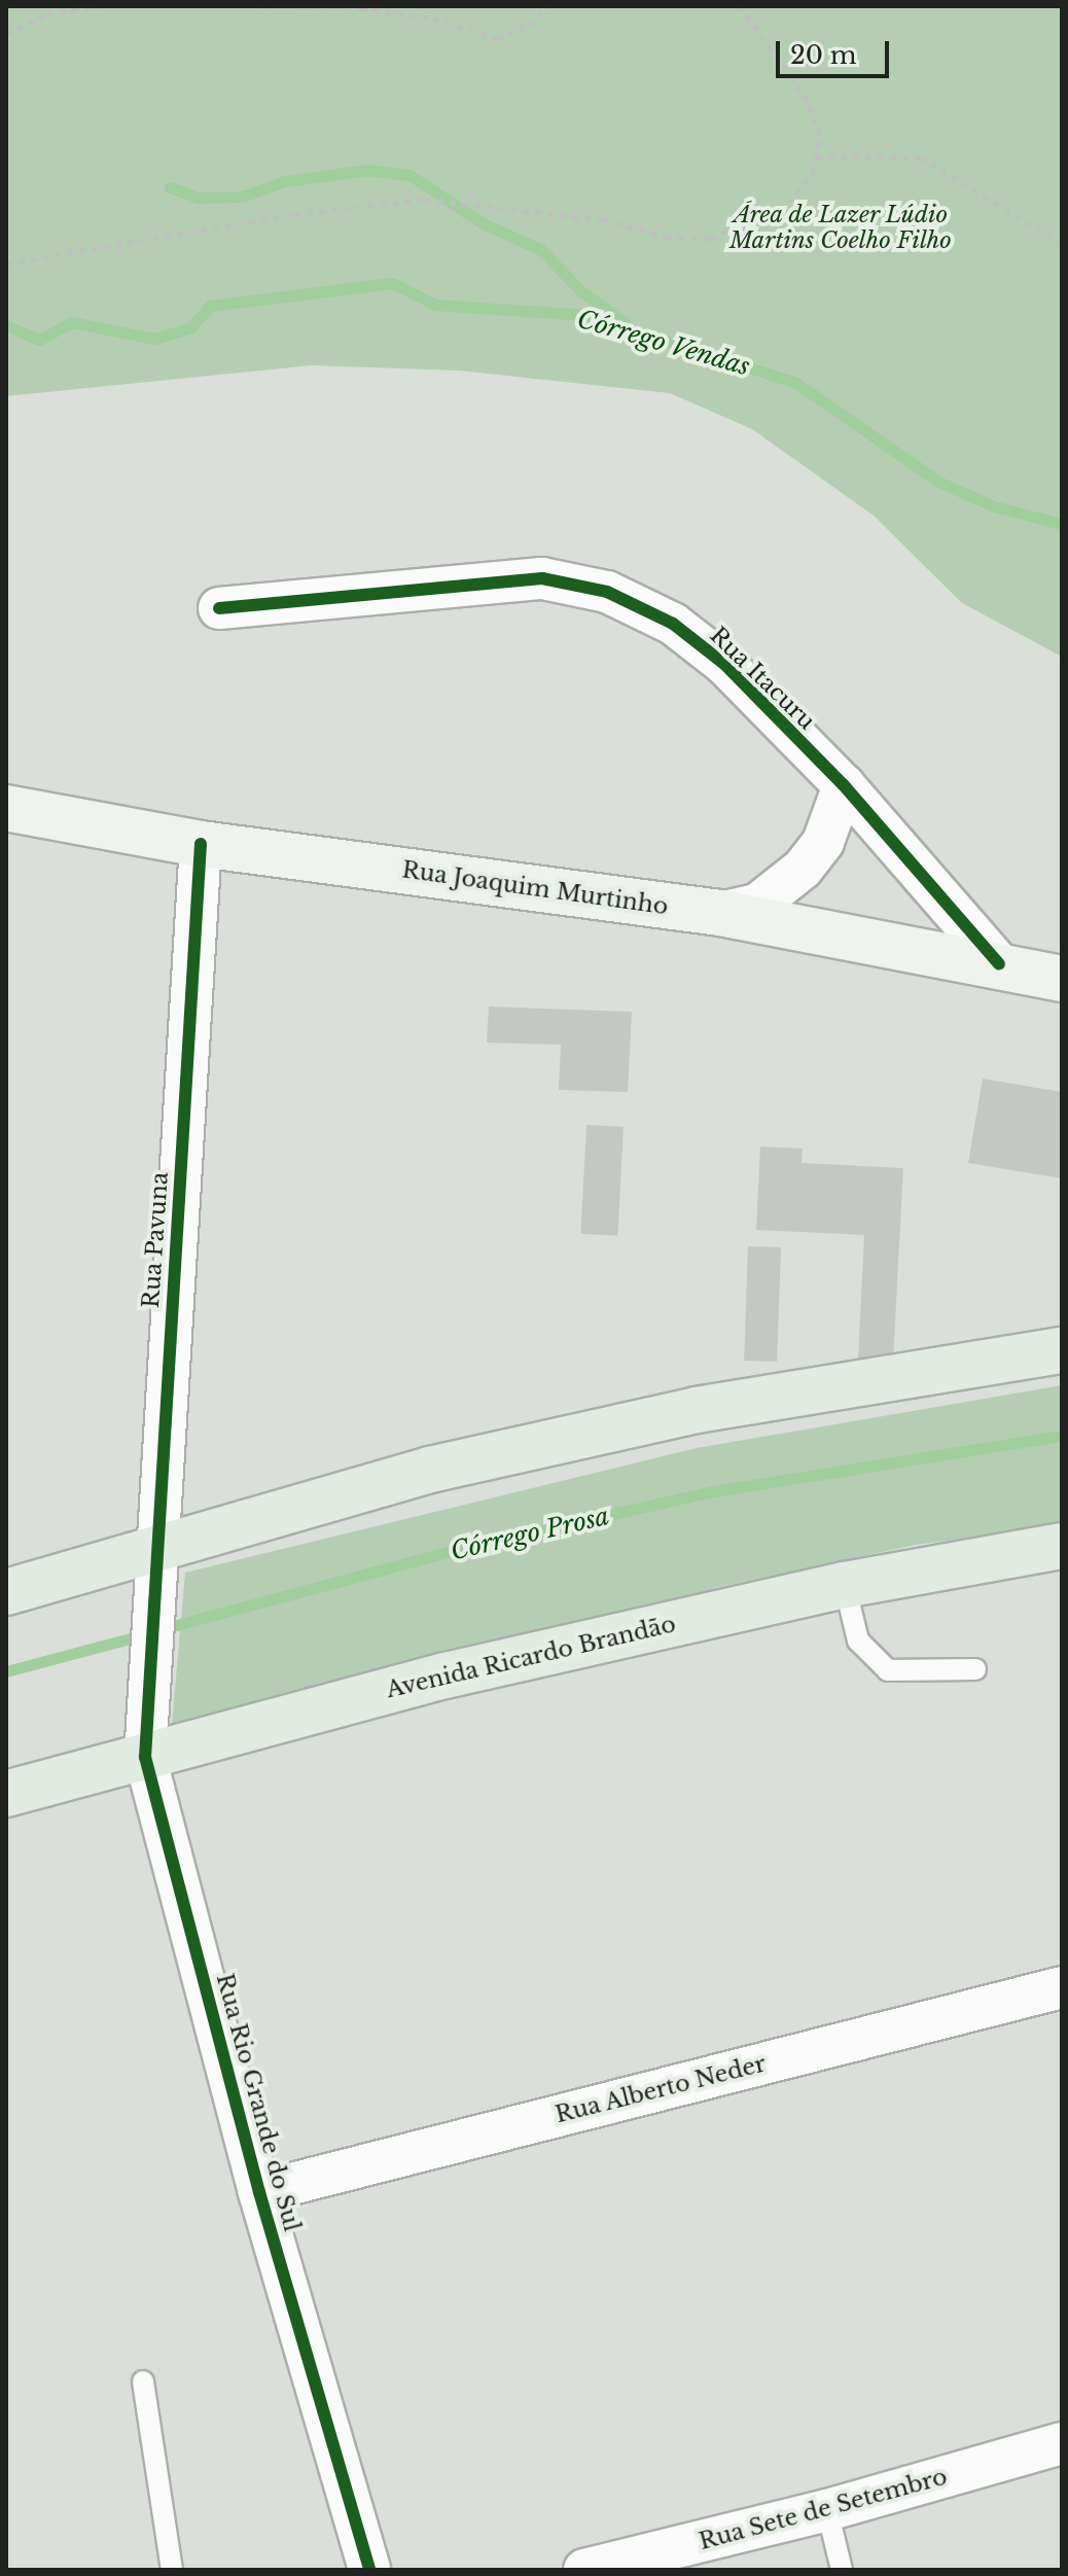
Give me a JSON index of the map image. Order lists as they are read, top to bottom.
{
  "streets": {
    "main road": ["Rua Joaquim Murtinho", "Avenida Ricardo Brandão"],
    "street": [
      "Rua Itacuru",
      "Rua Pavuna",
      "Rua Alberto Neder",
      "Rua Rio Grande do Sul",
      "Rua Sete de Setembro"
    ]
  },
  "crossings": [
    ["Rua Itacuru", "Rua Joaquim Murtinho"],
    ["Rua Joaquim Murtinho", "Rua Pavuna"],
    ["Rua Pavuna", "Rua Rio Grande do Sul"],
    ["Avenida Ricardo Brandão", "Rua Rio Grande do Sul"],
    ["Rua Alberto Neder", "Rua Rio Grande do Sul"]
  ],
  "water": ["Córrego Vendas", "Córrego Prosa"],
  "parks": ["Área de Lazer Lúdio Martins Coelho Filho"],
  "scale_bar": "20 m"
}
